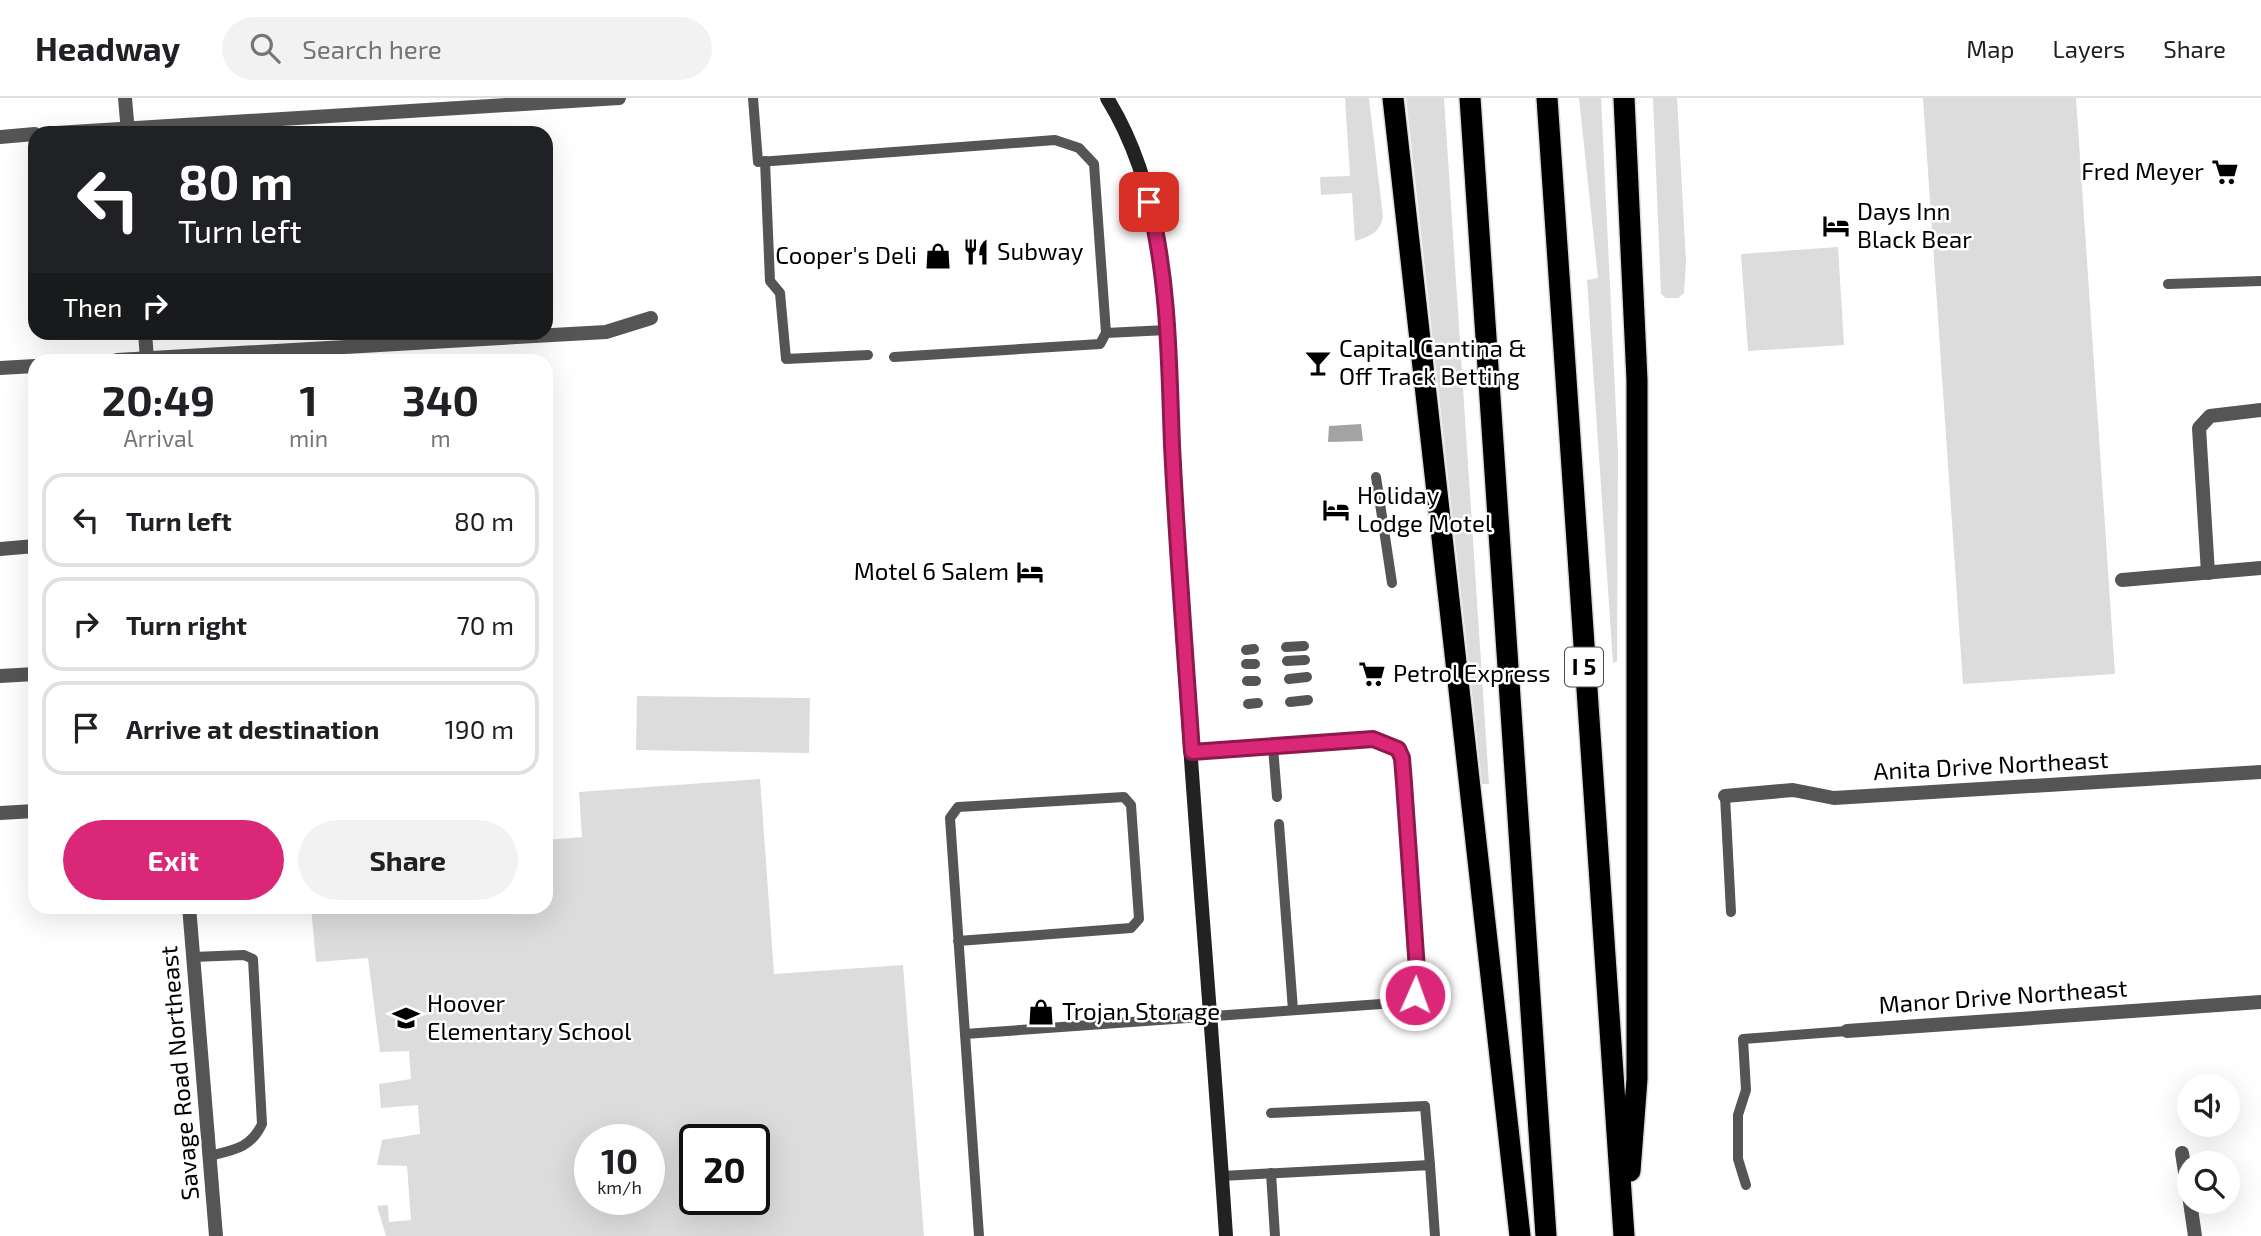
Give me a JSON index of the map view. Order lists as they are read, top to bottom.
{
  "streets": {
    "highway": ["I 5"],
    "street": ["Anita Drive Northeast", "Manor Drive Northeast", "Savage Road Northeast"]
  },
  "places": {
    "supermarket": ["Fred Meyer", "Petrol Express"],
    "hotel": ["Days Inn Black Bear", "Holiday Lodge Motel", "Motel 6 Salem"],
    "restaurant": ["Subway"],
    "shop": ["Cooper's Deli", "Trojan Storage"],
    "bar": ["Capital Cantina & Off Track Betting"],
    "school or university": ["Hoover Elementary School"]
  },
  "page": {
    "header": "Headway",
    "search": "Search here",
    "nav": ["Map", "Layers", "Share"],
    "turn": ["80 m", "Turn left"],
    "then": "Then",
    "eta": [
      "20:49",
      "Arrival",
      "1",
      "min",
      "340",
      "m"
    ],
    "list": [
      {
        "name": "Turn left",
        "value": "80 m"
      },
      {
        "name": "Turn right",
        "value": "70 m"
      },
      {
        "name": "Arrive at destination",
        "value": "190 m"
      }
    ],
    "buttons": ["Exit", "Share"],
    "speed": "10 km/h",
    "limit": "20"
  }
}
